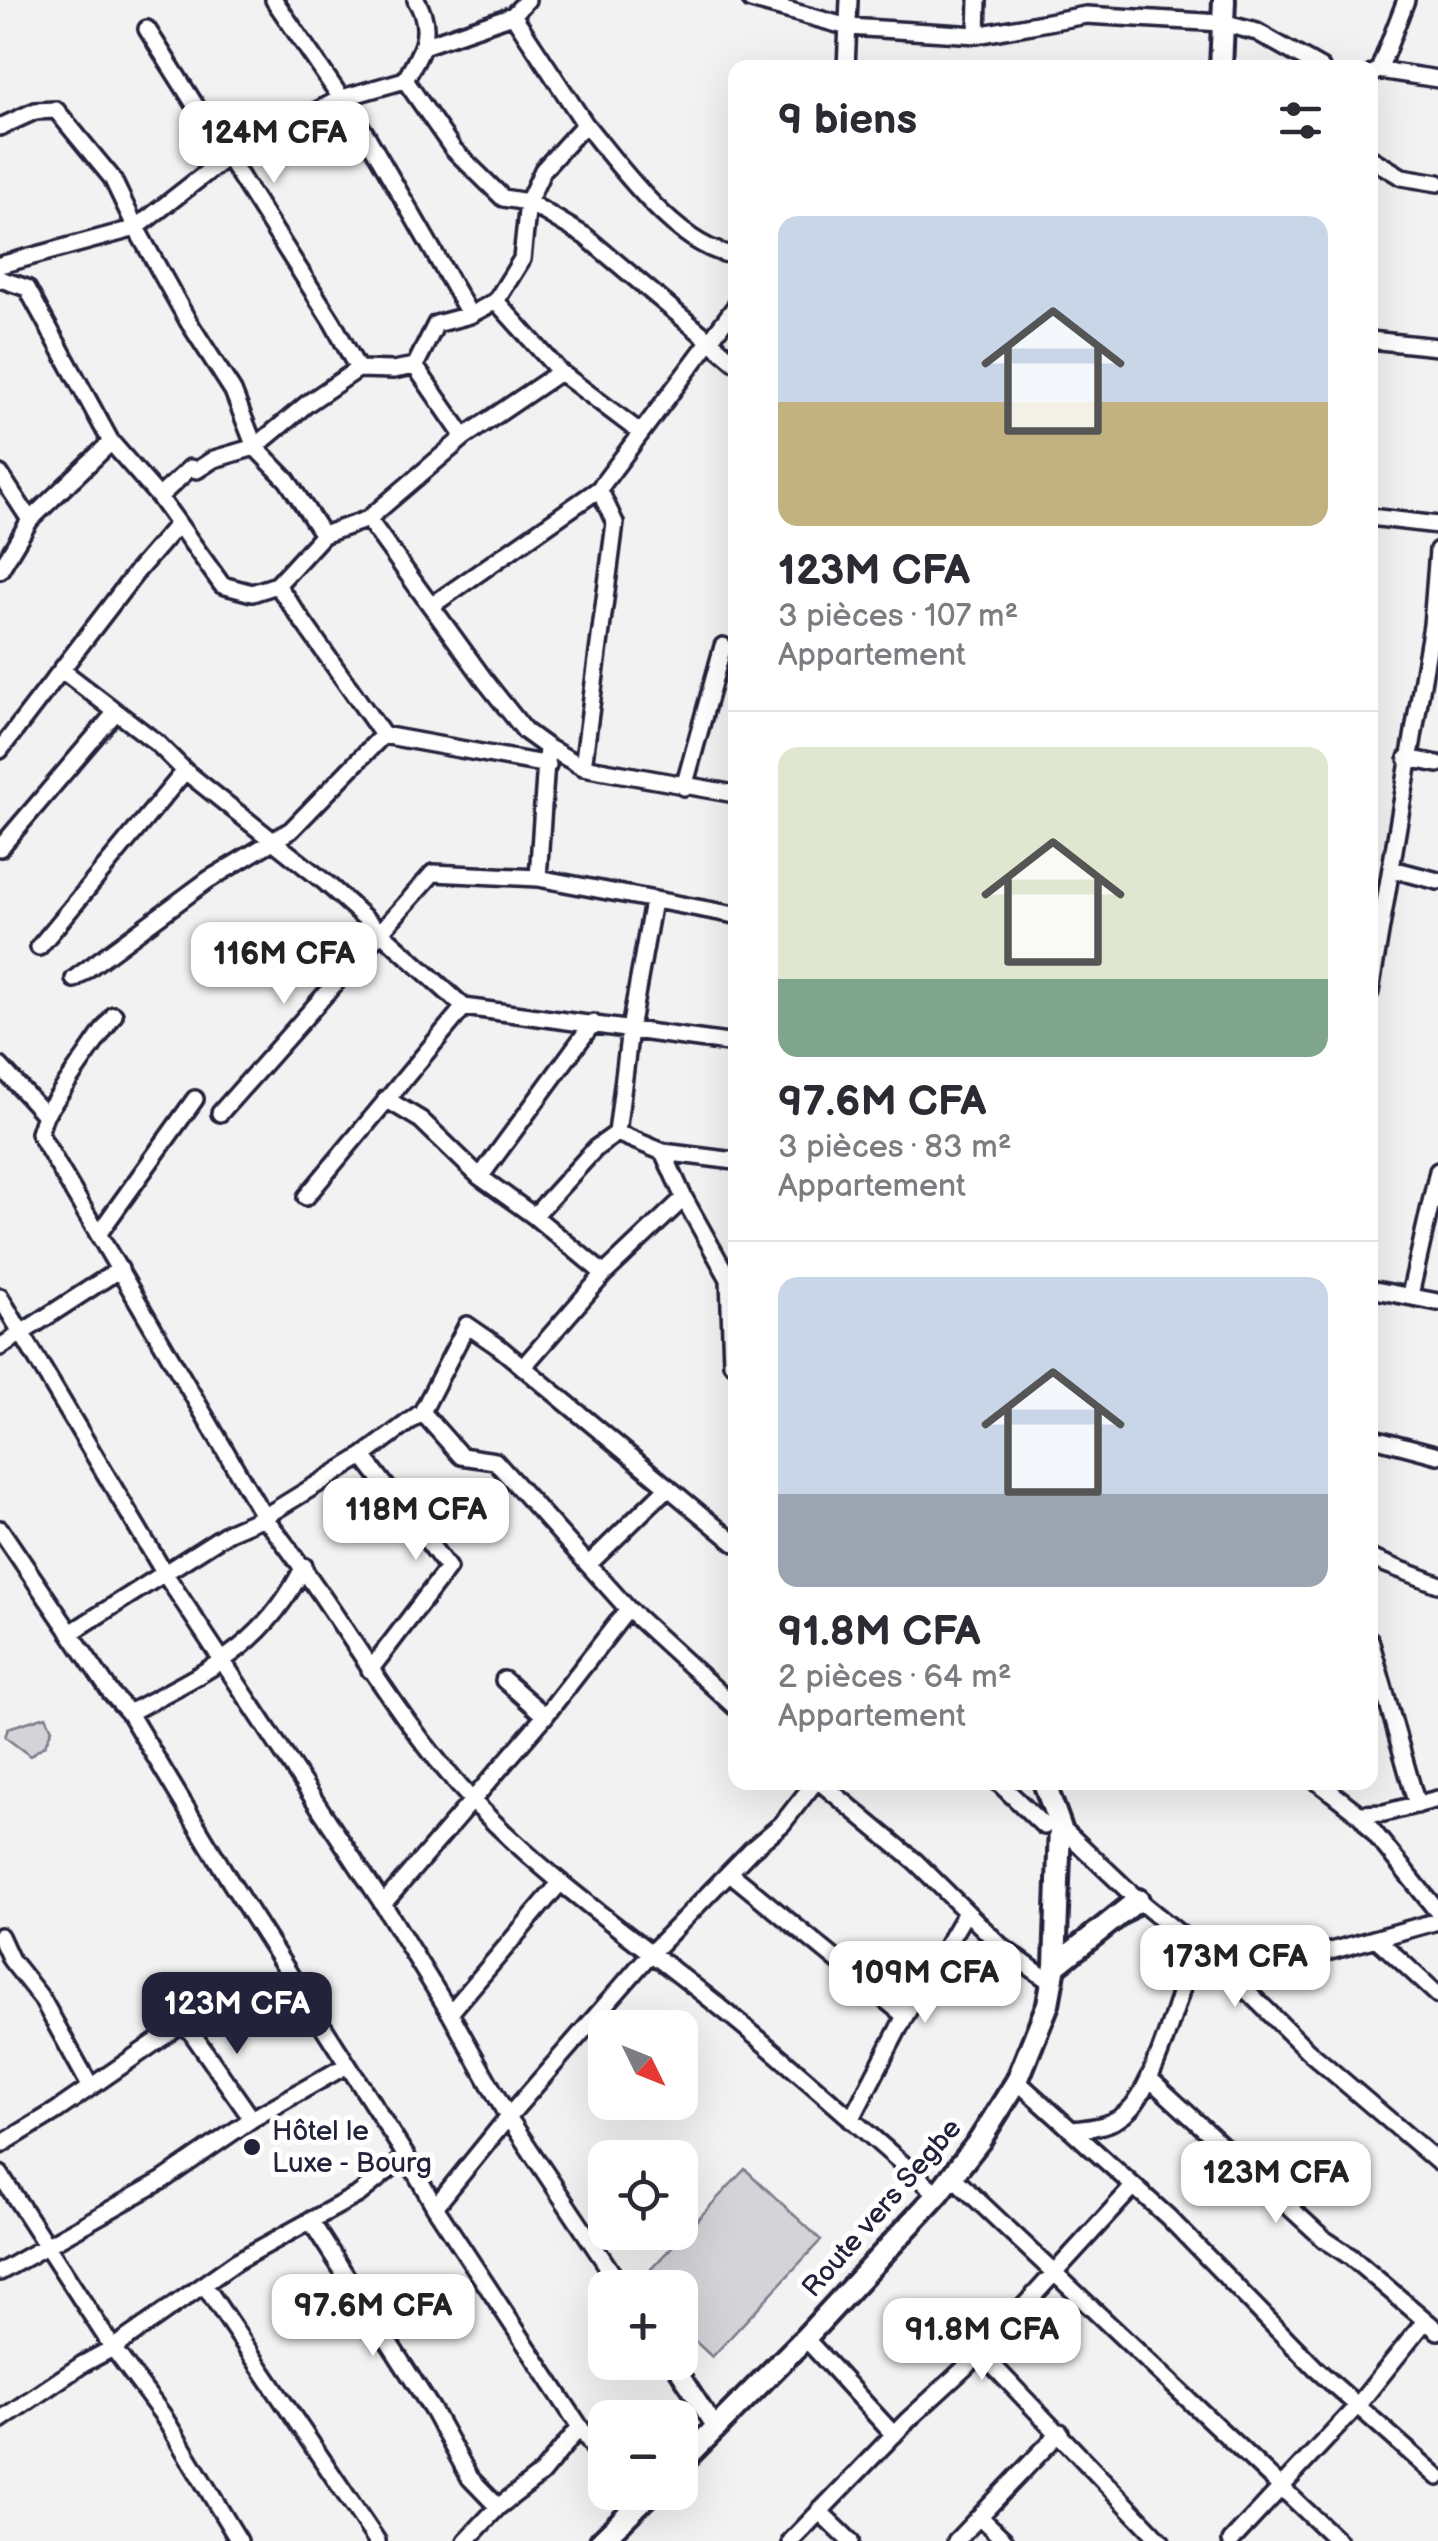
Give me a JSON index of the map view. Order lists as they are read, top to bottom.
{
  "streets": {
    "main road": ["Route vers Segbe"]
  },
  "places": ["Hôtel le Luxe - Bourg"],
  "north": "bottom right",
  "page": {
    "heading": "9 biens",
    "price": [
      "124M CFA",
      "116M CFA",
      "118M CFA",
      "173M CFA",
      "109M CFA",
      "123M CFA",
      "123M CFA",
      "97.6M CFA",
      "91.8M CFA"
    ],
    "list": [
      {
        "name": "123M CFA",
        "note": "3 pièces · 107 m² · Appartement"
      },
      {
        "name": "97.6M CFA",
        "note": "3 pièces · 83 m² · Appartement"
      },
      {
        "name": "91.8M CFA",
        "note": "2 pièces · 64 m² · Appartement"
      }
    ],
    "map_buttons": ["+", "−"]
  }
}
